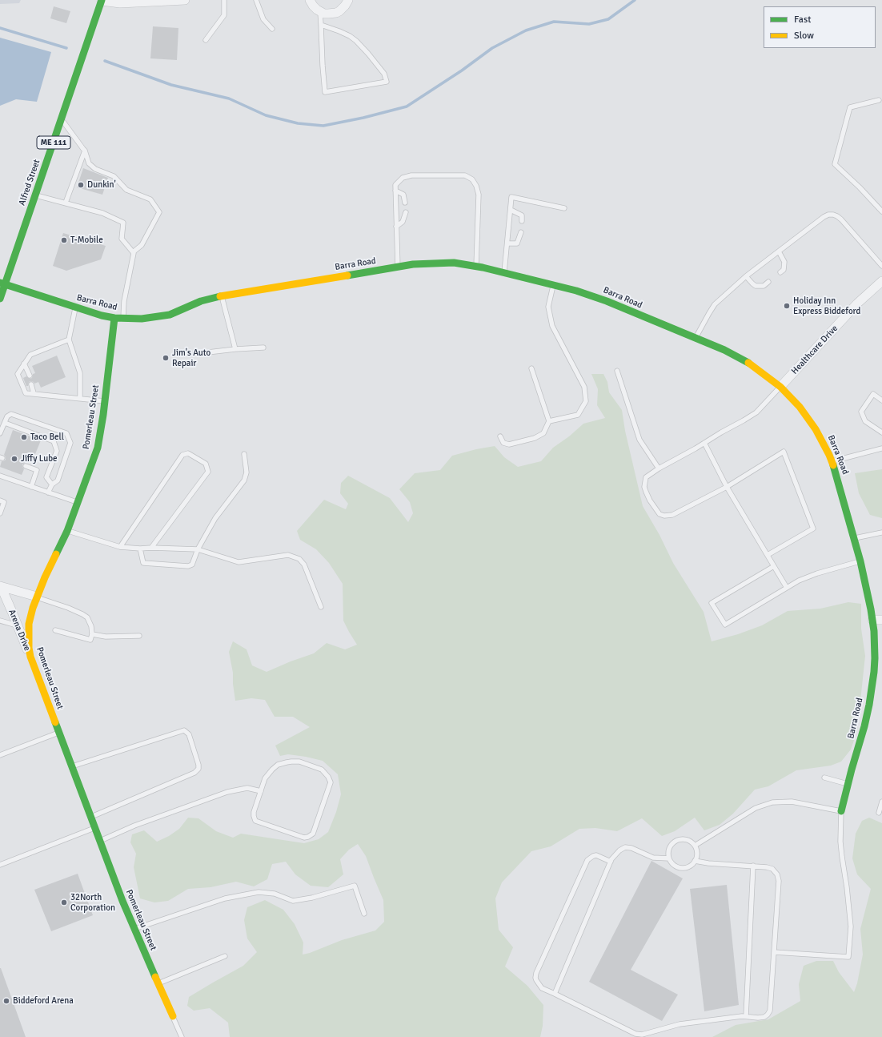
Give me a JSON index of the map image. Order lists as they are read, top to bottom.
{
  "streets": {
    "street": [
      "ME 111",
      "Alfred Street",
      "Barra Road",
      "Healthcare Drive",
      "Pomerleau Street",
      "Arena Drive"
    ]
  },
  "crossings": [
    ["Alfred Street", "Barra Road"],
    ["Barra Road", "Healthcare Drive"],
    ["Barra Road", "Pomerleau Street"],
    ["Pomerleau Street", "Arena Drive"]
  ],
  "places": [
    "Dunkin'",
    "T-Mobile",
    "Holiday Inn Express Biddeford",
    "Jim's Auto Repair",
    "Taco Bell",
    "Jiffy Lube",
    "32North Corporation",
    "Biddeford Arena"
  ],
  "legend": ["Fast", "Slow"]
}
